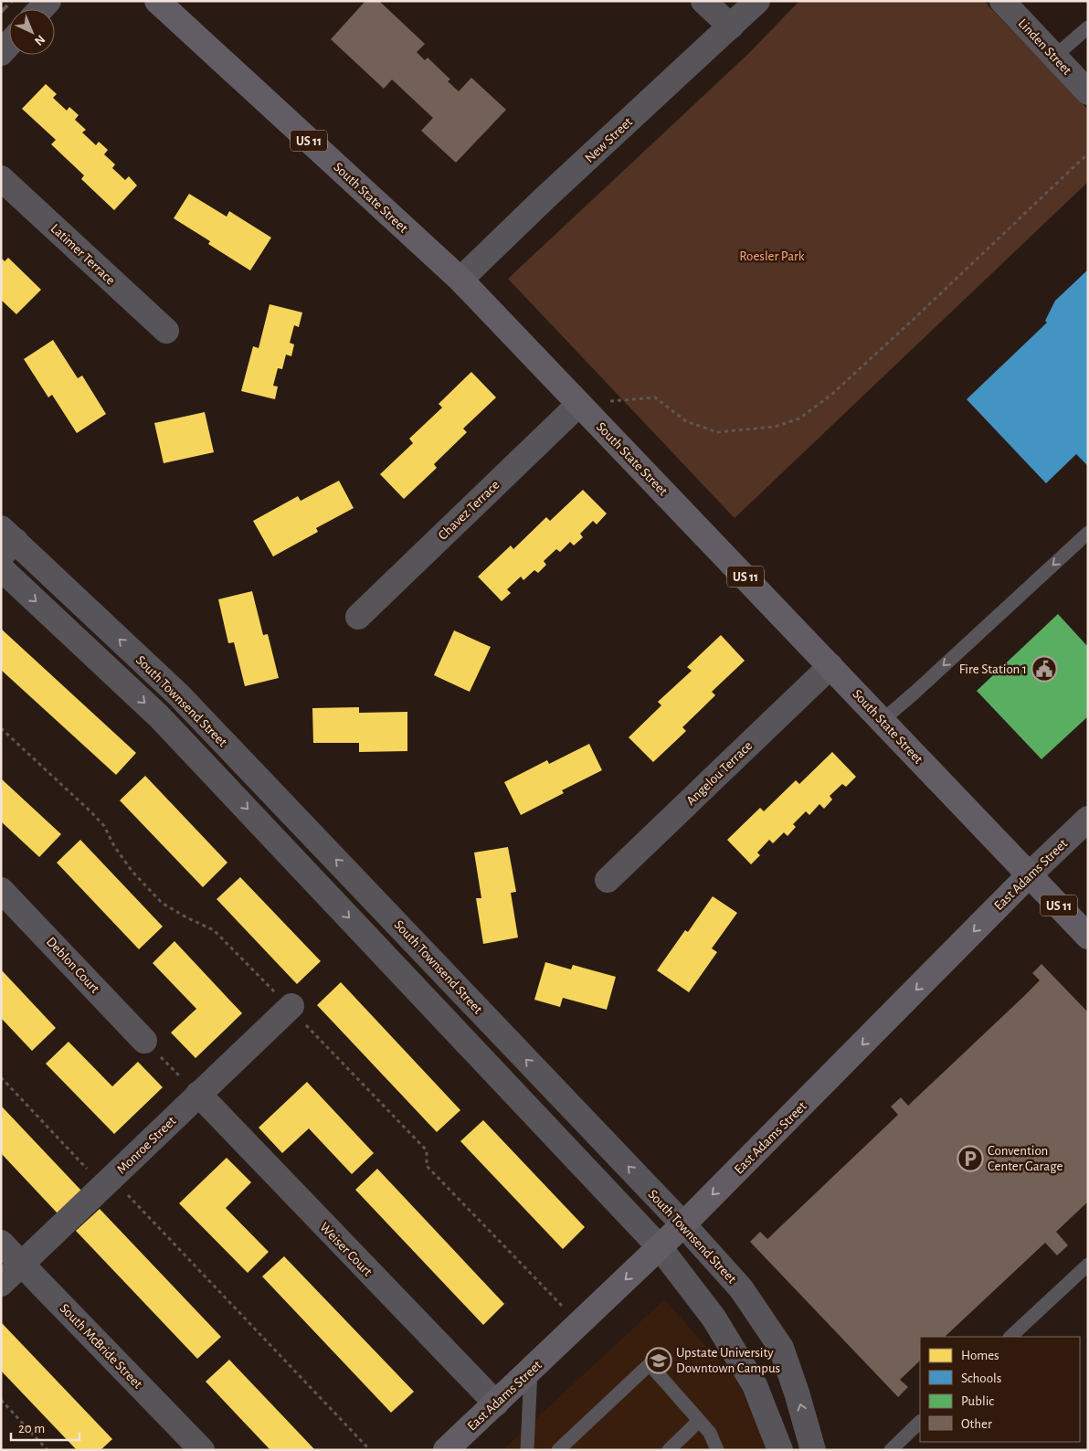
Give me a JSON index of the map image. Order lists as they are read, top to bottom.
{
  "streets": {
    "main road": ["US 11", "South State Street", "East Adams Street"],
    "street": [
      "Linden Street",
      "New Street",
      "Latimer Terrace",
      "Chavez Terrace",
      "South Townsend Street",
      "Angelou Terrace",
      "Deblon Court",
      "Monroe Street",
      "Weiser Court",
      "South McBride Street"
    ]
  },
  "crossings": [
    ["New Street", "South State Street"],
    ["South State Street", "Chavez Terrace"],
    ["South State Street", "Angelou Terrace"],
    ["South State Street", "East Adams Street"],
    ["South Townsend Street", "East Adams Street"],
    ["East Adams Street", "Weiser Court"],
    ["Monroe Street", "Weiser Court"],
    ["Monroe Street", "South McBride Street"]
  ],
  "one_way": ["East Adams Street"],
  "parks": ["Roesler Park"],
  "places": {
    "public building": ["Fire Station 1"],
    "parking": ["Convention Center Garage"],
    "school or university": ["Upstate University Downtown Campus"]
  },
  "legend": [
    "Homes",
    "Schools",
    "Public",
    "Other"
  ],
  "scale_bar": "20 m",
  "north": "bottom right"
}
